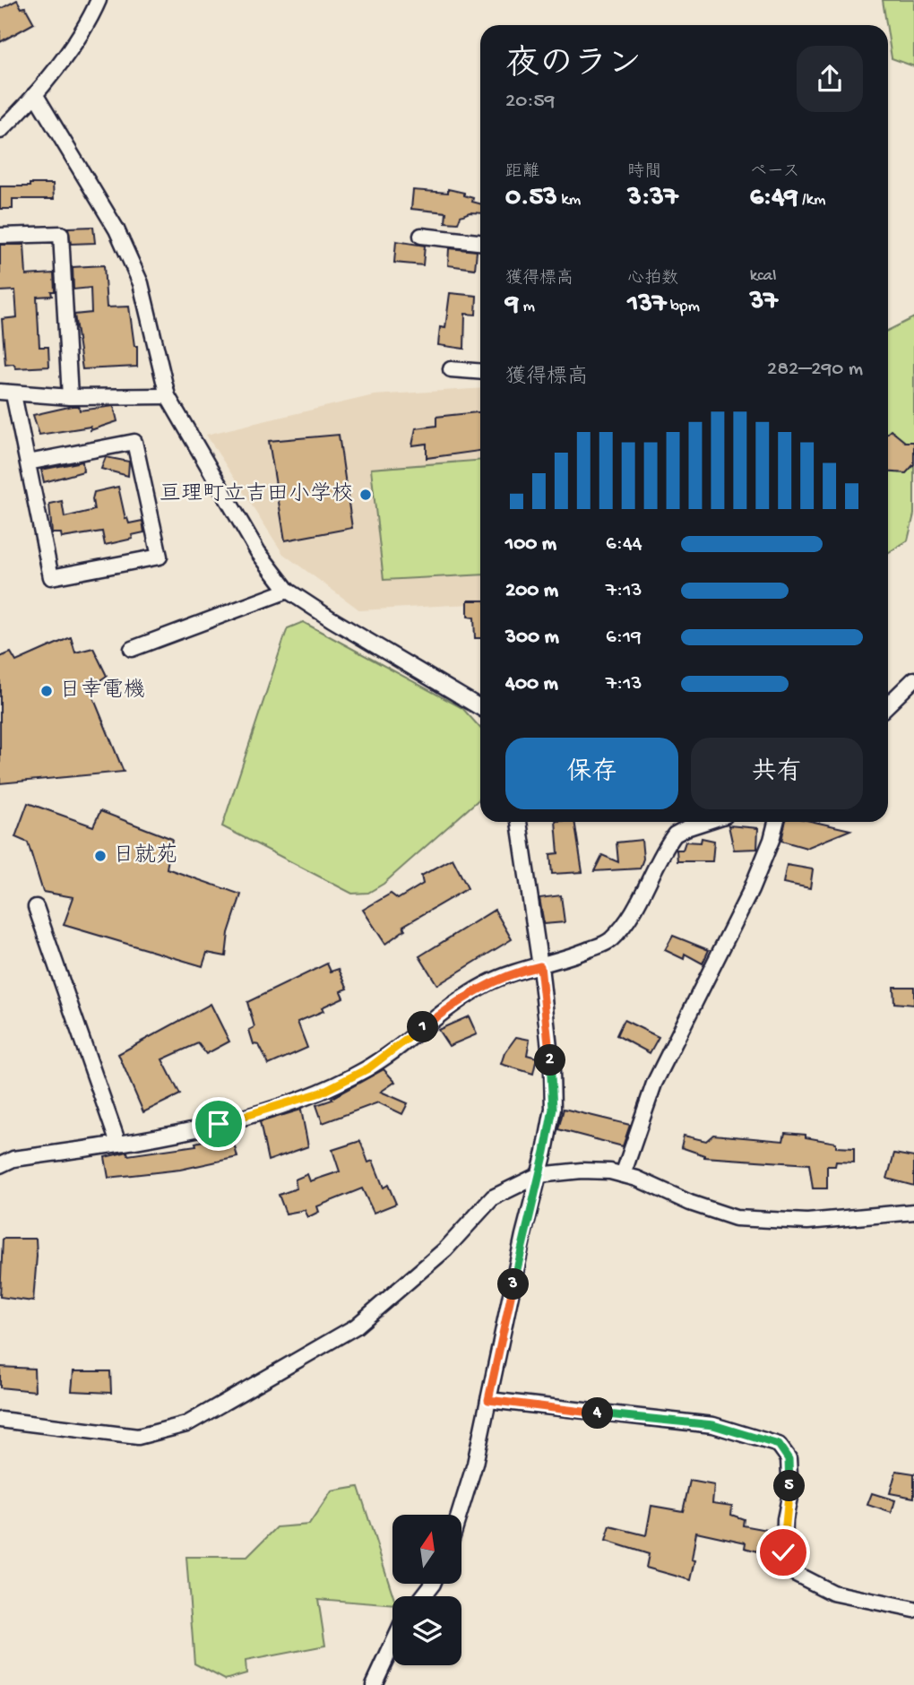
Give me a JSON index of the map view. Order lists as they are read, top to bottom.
{
  "places": ["亘理町立吉田小学校", "日幸電機", "日就苑"],
  "north": "top",
  "page": {
    "heading": ["夜のラン", "20:59"],
    "stats": [
      ["距離", "0.53 km"],
      ["時間", "3:37"],
      ["ペース", "6:49 /km"],
      ["獲得標高", "9 m"],
      ["心拍数", "137 bpm"],
      ["kcal", "37"]
    ],
    "chart": ["獲得標高", "282–290 m"],
    "list": [
      {
        "name": "100 m",
        "note": "6:44"
      },
      {
        "name": "200 m",
        "note": "7:13"
      },
      {
        "name": "300 m",
        "note": "6:19"
      },
      {
        "name": "400 m",
        "note": "7:13"
      }
    ],
    "buttons": ["保存", "共有"],
    "pins": [
      "1",
      "2",
      "3",
      "4",
      "5"
    ]
  }
}
